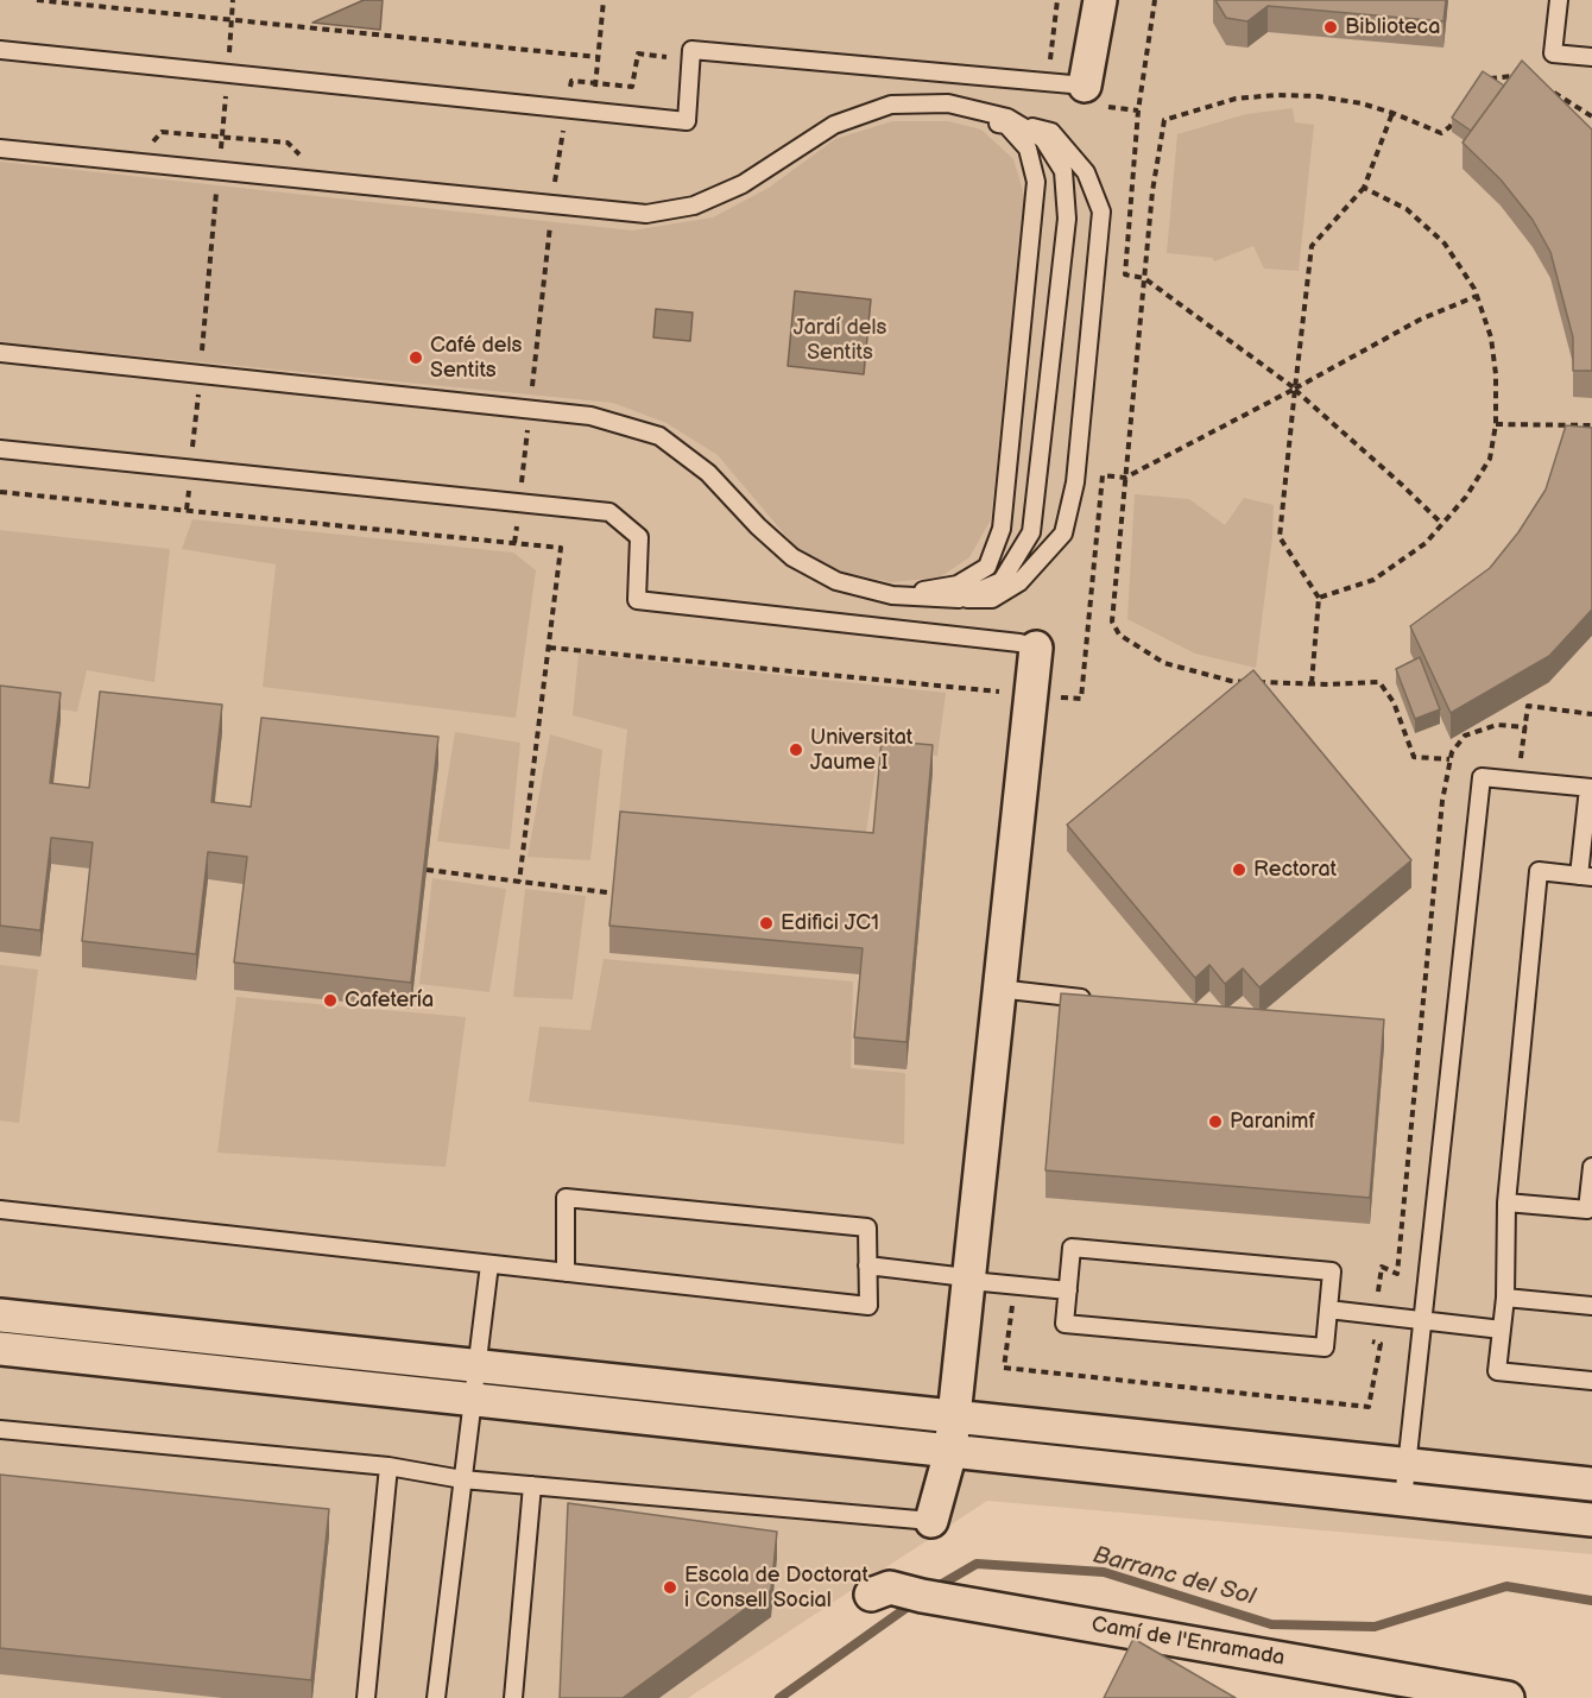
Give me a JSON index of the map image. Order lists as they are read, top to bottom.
{
  "streets": {
    "street": ["Camí de l'Enramada"]
  },
  "water": ["Barranc del Sol"],
  "parks": ["Jardí dels Sentits"],
  "places": [
    "Biblioteca",
    "Café dels Sentits",
    "Universitat Jaume I",
    "Rectorat",
    "Edifici JC1",
    "Cafetería",
    "Paranimf",
    "Escola de Doctorat i Consell Social"
  ]
}
